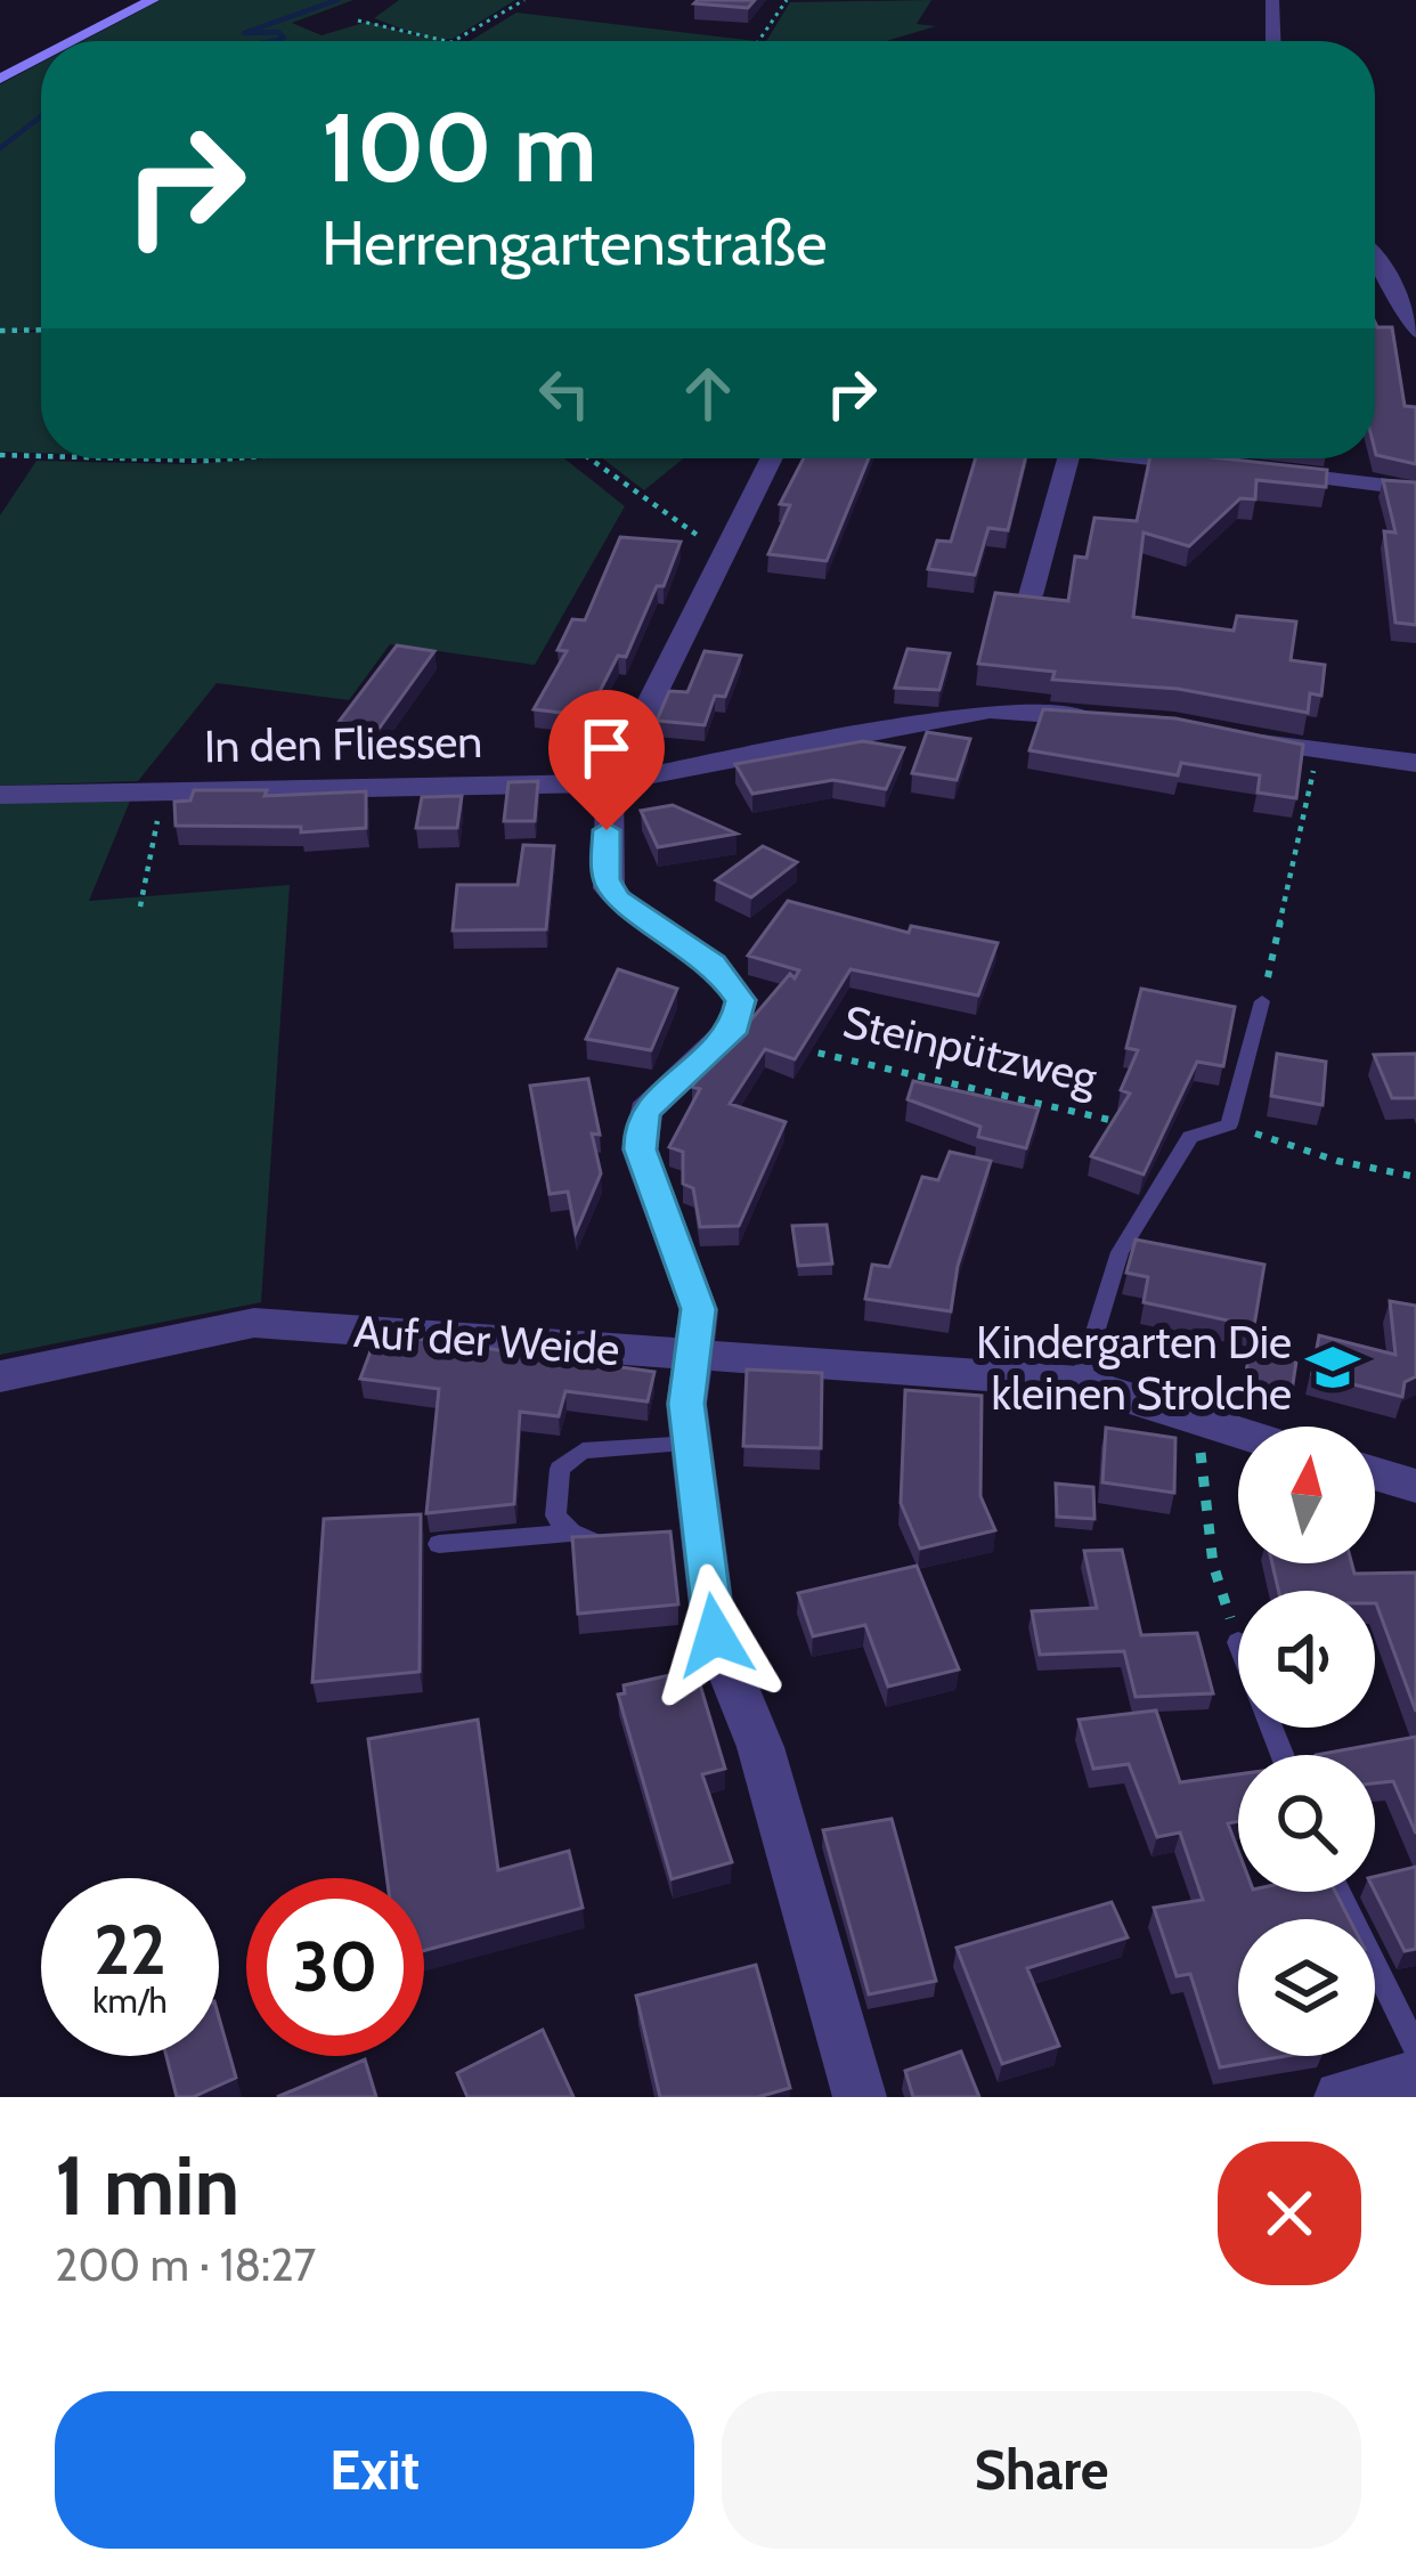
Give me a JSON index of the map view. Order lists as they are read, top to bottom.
{
  "streets": {
    "street": ["In den Fliessen", "Auf der Weide"],
    "path": ["Steinpützweg"]
  },
  "places": {
    "school or university": ["Kindergarten Die kleinen Strolche"]
  },
  "north": "top",
  "page": {
    "turn": ["100 m", "Herrengartenstraße"],
    "speed": "22 km/h",
    "limit": "30",
    "heading": ["1 min", "200 m · 18:27"],
    "buttons": ["Exit", "Share"]
  }
}
